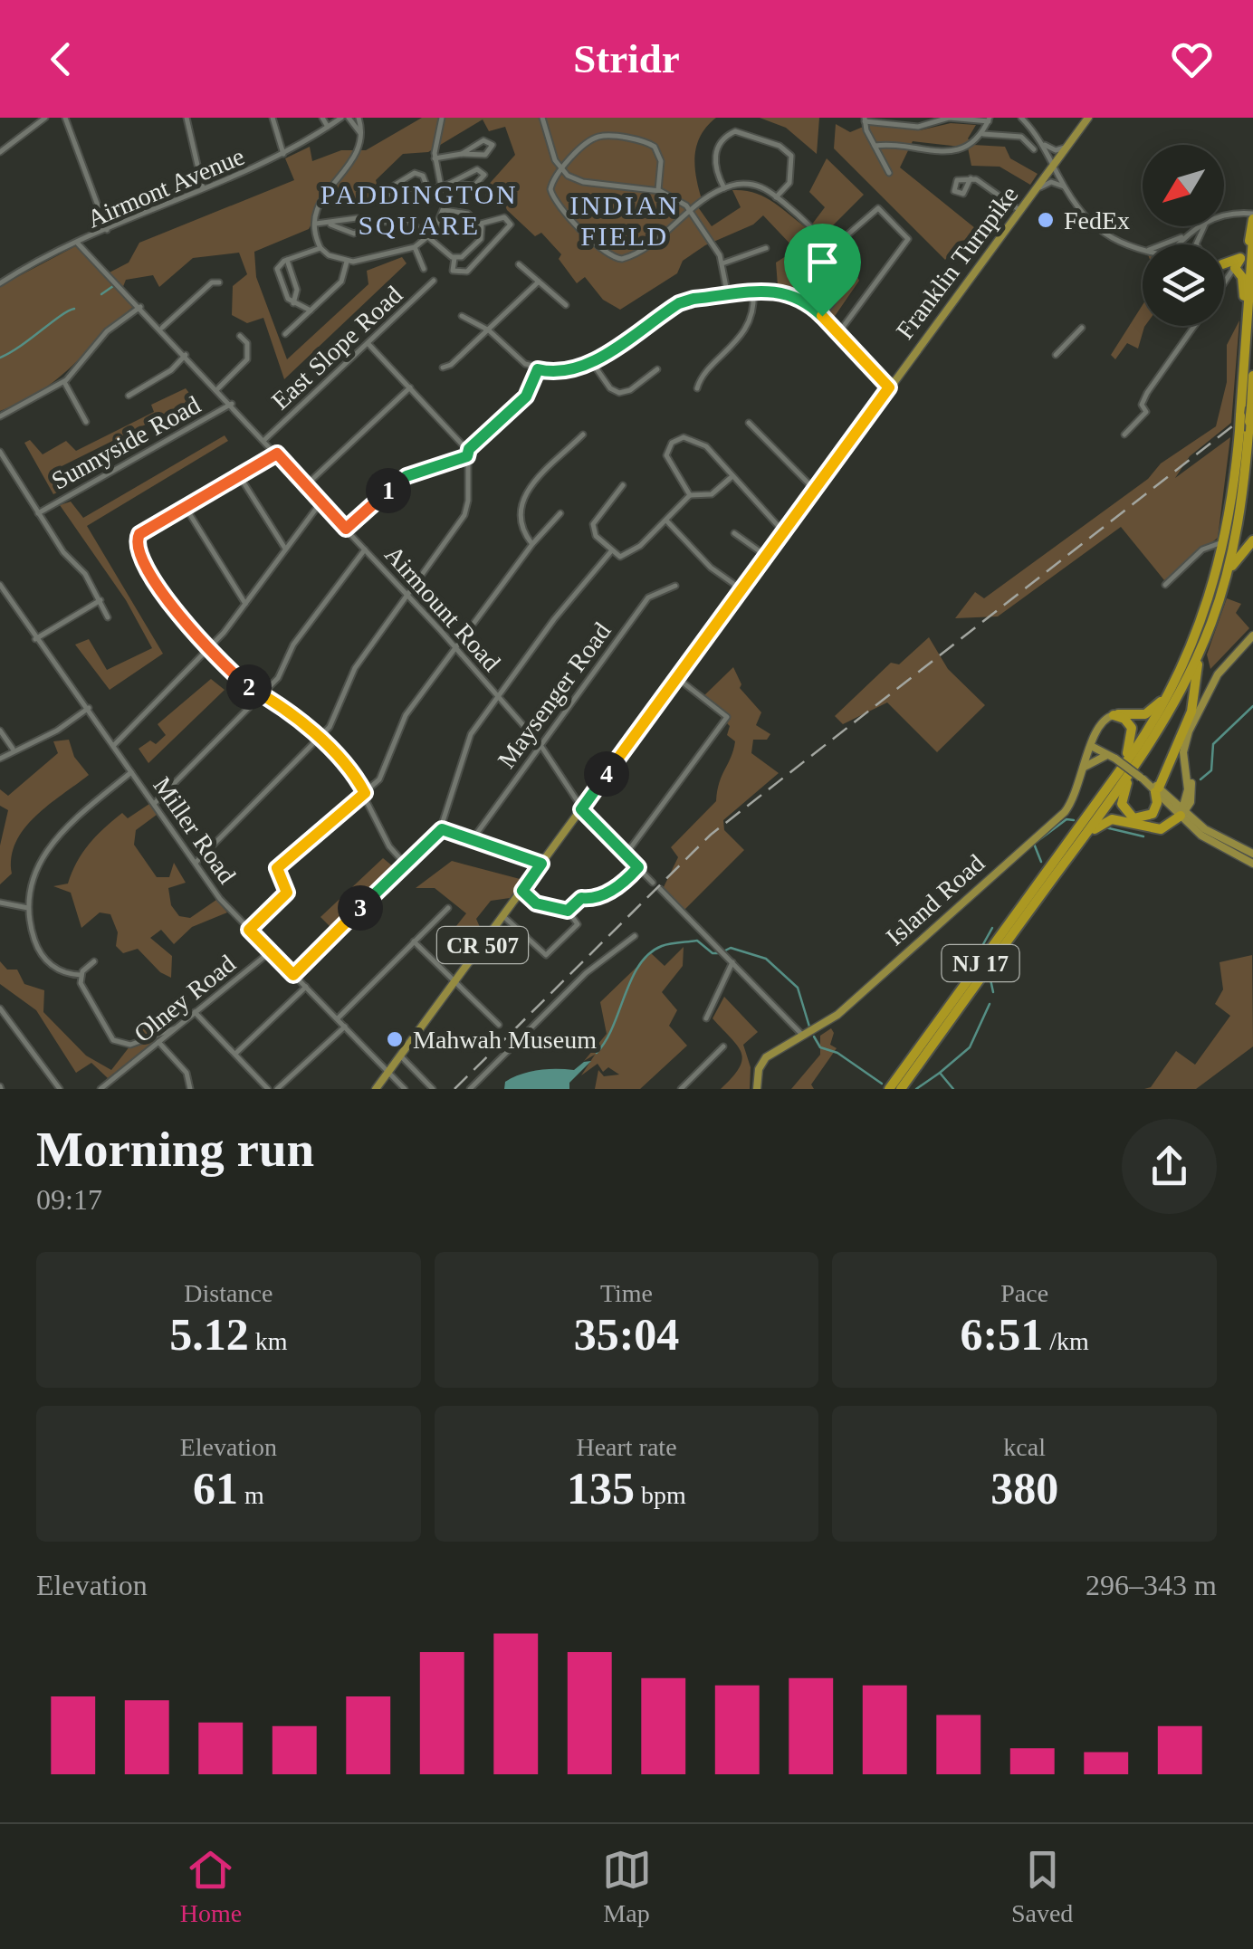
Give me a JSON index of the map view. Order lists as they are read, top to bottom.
{
  "streets": {
    "highway": ["NJ 17"],
    "main road": ["Franklin Turnpike", "Island Road", "CR 507"],
    "street": [
      "Airmont Avenue",
      "East Slope Road",
      "Sunnyside Road",
      "Airmount Road",
      "Maysenger Road",
      "Miller Road",
      "Olney Road"
    ]
  },
  "crossings": [
    ["Airmont Avenue", "Airmount Road"],
    ["Franklin Turnpike", "Airmount Road"],
    ["Franklin Turnpike", "Miller Road"],
    ["East Slope Road", "Airmount Road"],
    ["Sunnyside Road", "Airmount Road"],
    ["Airmount Road", "Maysenger Road"],
    ["Miller Road", "Olney Road"]
  ],
  "districts": ["PADDINGTON SQUARE", "INDIAN FIELD"],
  "places": ["FedEx", "Mahwah Museum"],
  "north": "bottom left",
  "page": {
    "header": "Stridr",
    "pins": [
      "1",
      "2",
      "4",
      "3"
    ],
    "heading": ["Morning run", "09:17"],
    "stats": [
      ["Distance", "5.12 km"],
      ["Time", "35:04"],
      ["Pace", "6:51 /km"],
      ["Elevation", "61 m"],
      ["Heart rate", "135 bpm"],
      ["kcal", "380"]
    ],
    "chart": ["Elevation", "296–343 m"],
    "tabs": ["Home", "Map", "Saved"]
  }
}
